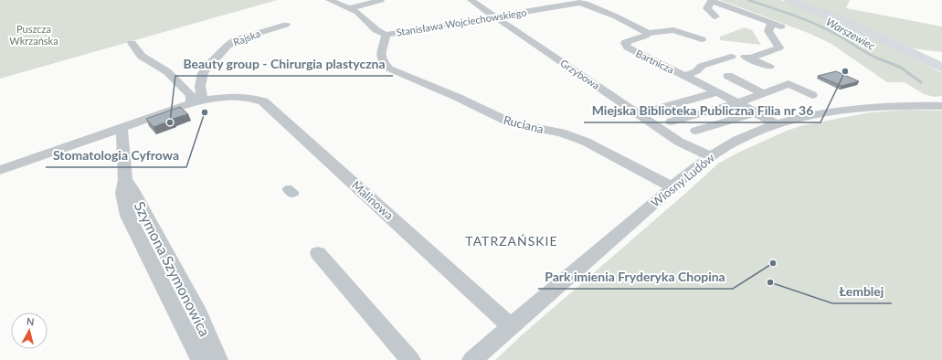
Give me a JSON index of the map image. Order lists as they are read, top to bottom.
{
  "streets": {
    "street": [
      "Stanisława Wojciechowskiego",
      "Rajska",
      "Bartnicza",
      "Grzybowa",
      "Ruciana",
      "Wiosny Ludów",
      "Malinowa",
      "Szymona Szymonowica"
    ]
  },
  "crossings": [
    ["Stanisława Wojciechowskiego", "Bartnicza"],
    ["Stanisława Wojciechowskiego", "Grzybowa"],
    ["Stanisława Wojciechowskiego", "Ruciana"],
    ["Rajska", "Malinowa"],
    ["Bartnicza", "Wiosny Ludów"],
    ["Grzybowa", "Wiosny Ludów"],
    ["Ruciana", "Wiosny Ludów"],
    ["Wiosny Ludów", "Malinowa"]
  ],
  "districts": ["TATRZAŃSKIE"],
  "water": ["Warszewiec"],
  "parks": ["Puszcza Wkrzańska"],
  "places": [
    "Miejska Biblioteka Publiczna Filia nr 36",
    "Stomatologia Cyfrowa",
    "Beauty group - Chirurgia plastyczna",
    "Park imienia Fryderyka Chopina",
    "Łemblej"
  ],
  "north": "top"
}
